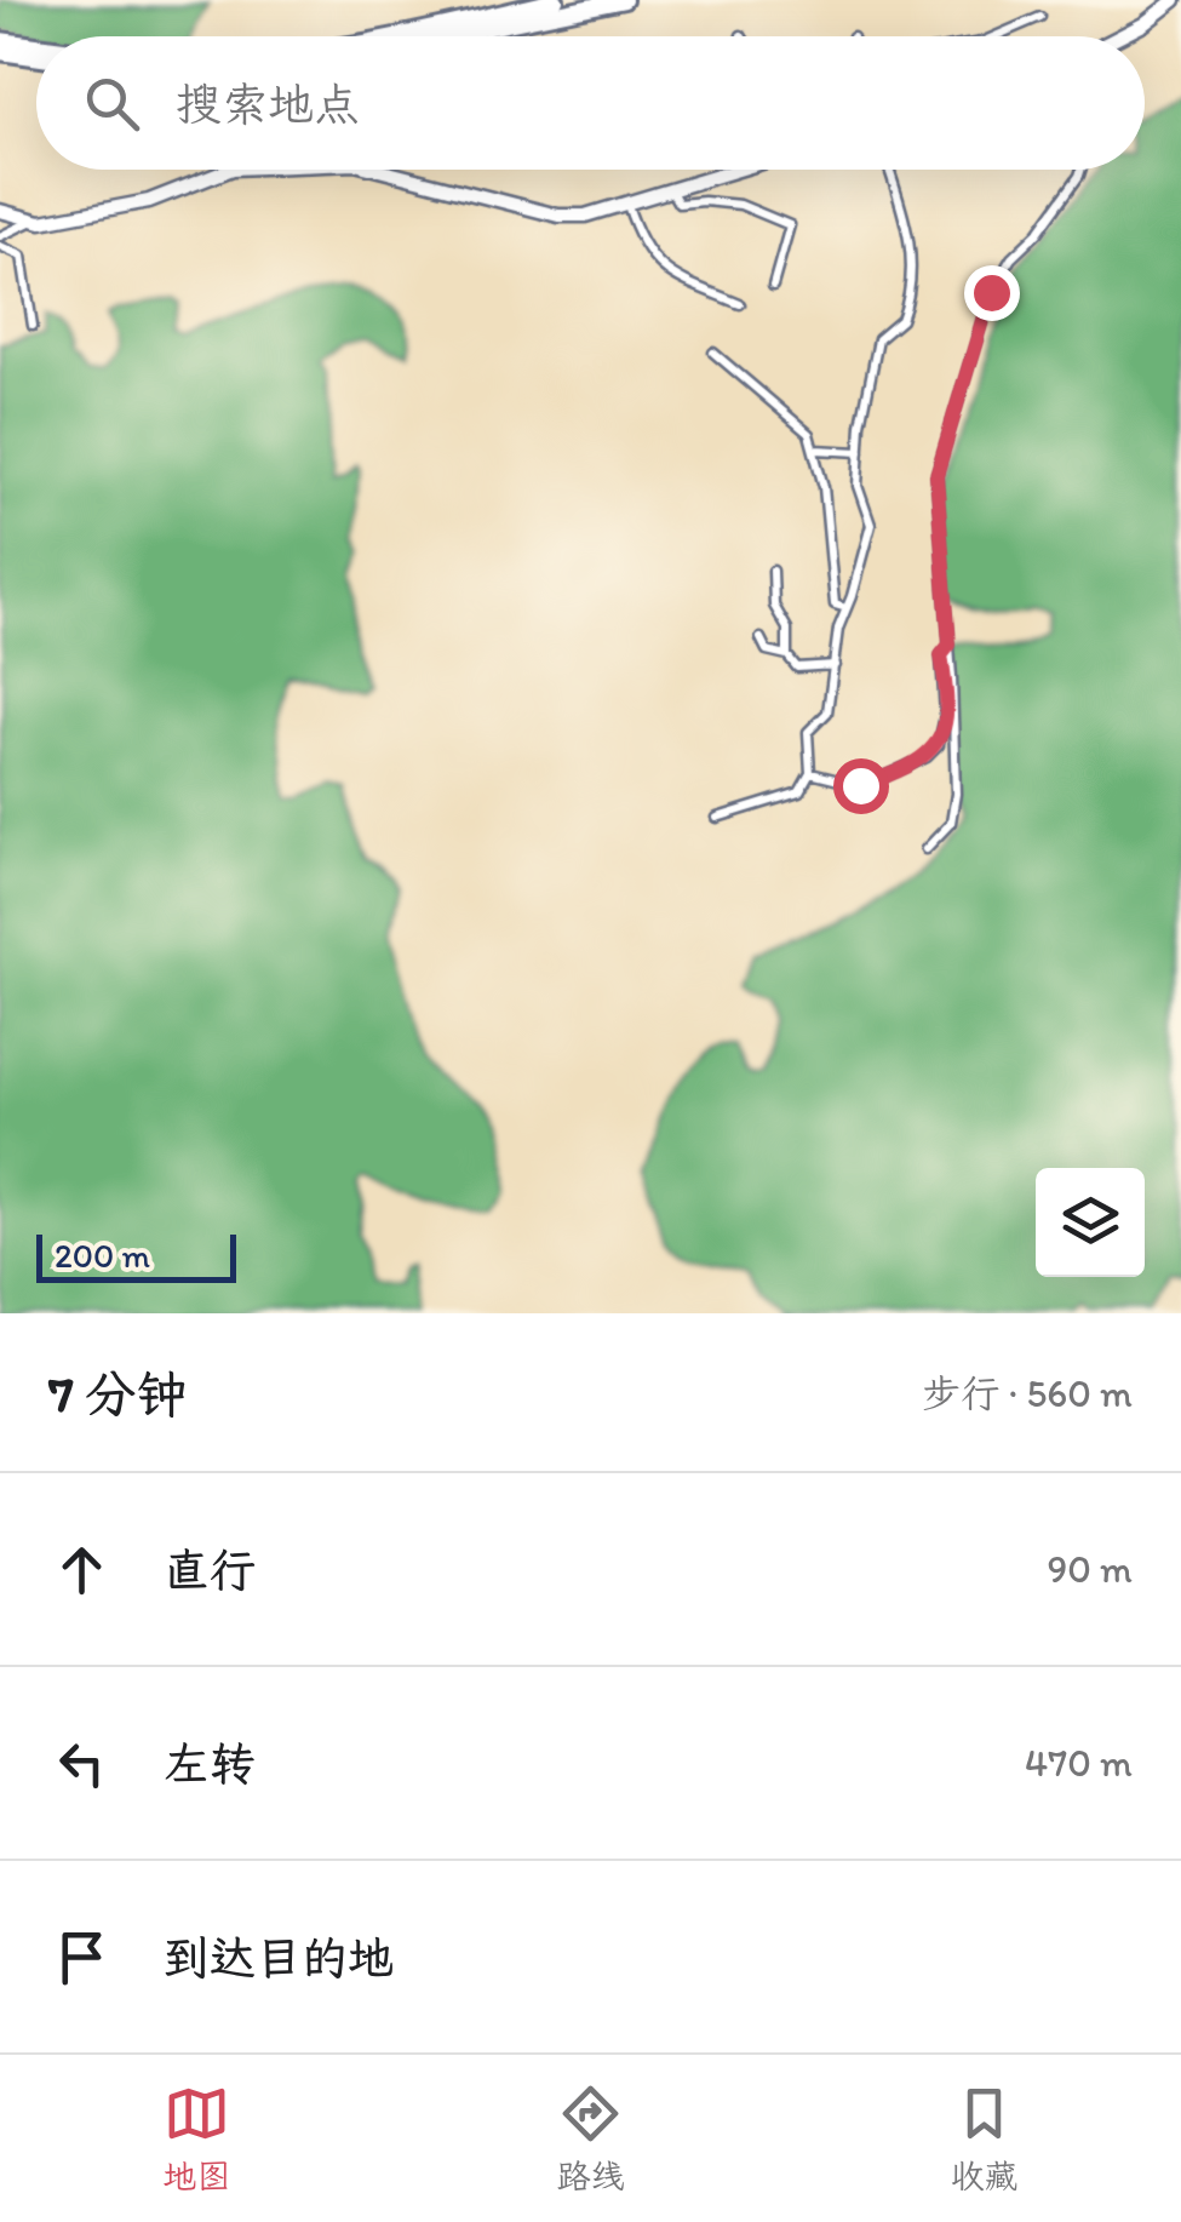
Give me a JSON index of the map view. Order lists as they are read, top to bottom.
{
  "scale_bar": "200 m",
  "page": {
    "search": "搜索地点",
    "scale": "200 m",
    "heading": ["7 分钟", "步行 · 560 m"],
    "list": [
      ["直行", "90 m"],
      ["左转", "470 m"],
      "到达目的地"
    ],
    "nav": ["地图", "路线", "收藏"]
  }
}
